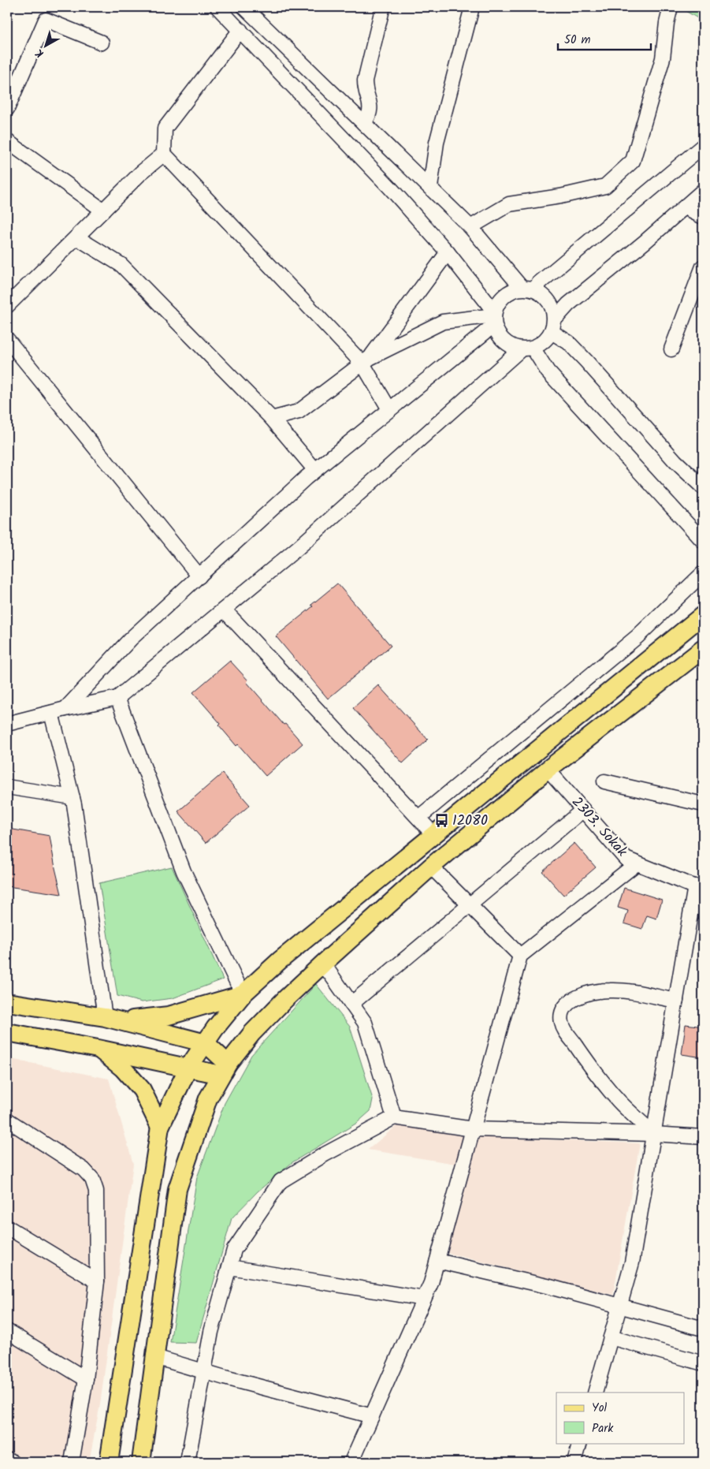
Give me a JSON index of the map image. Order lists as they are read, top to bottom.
{
  "streets": {
    "street": ["2303. Sokak"]
  },
  "places": {
    "bus stop": ["12080"]
  },
  "legend": ["Yol", "Park"],
  "scale_bar": "50 m",
  "north": "bottom left"
}
